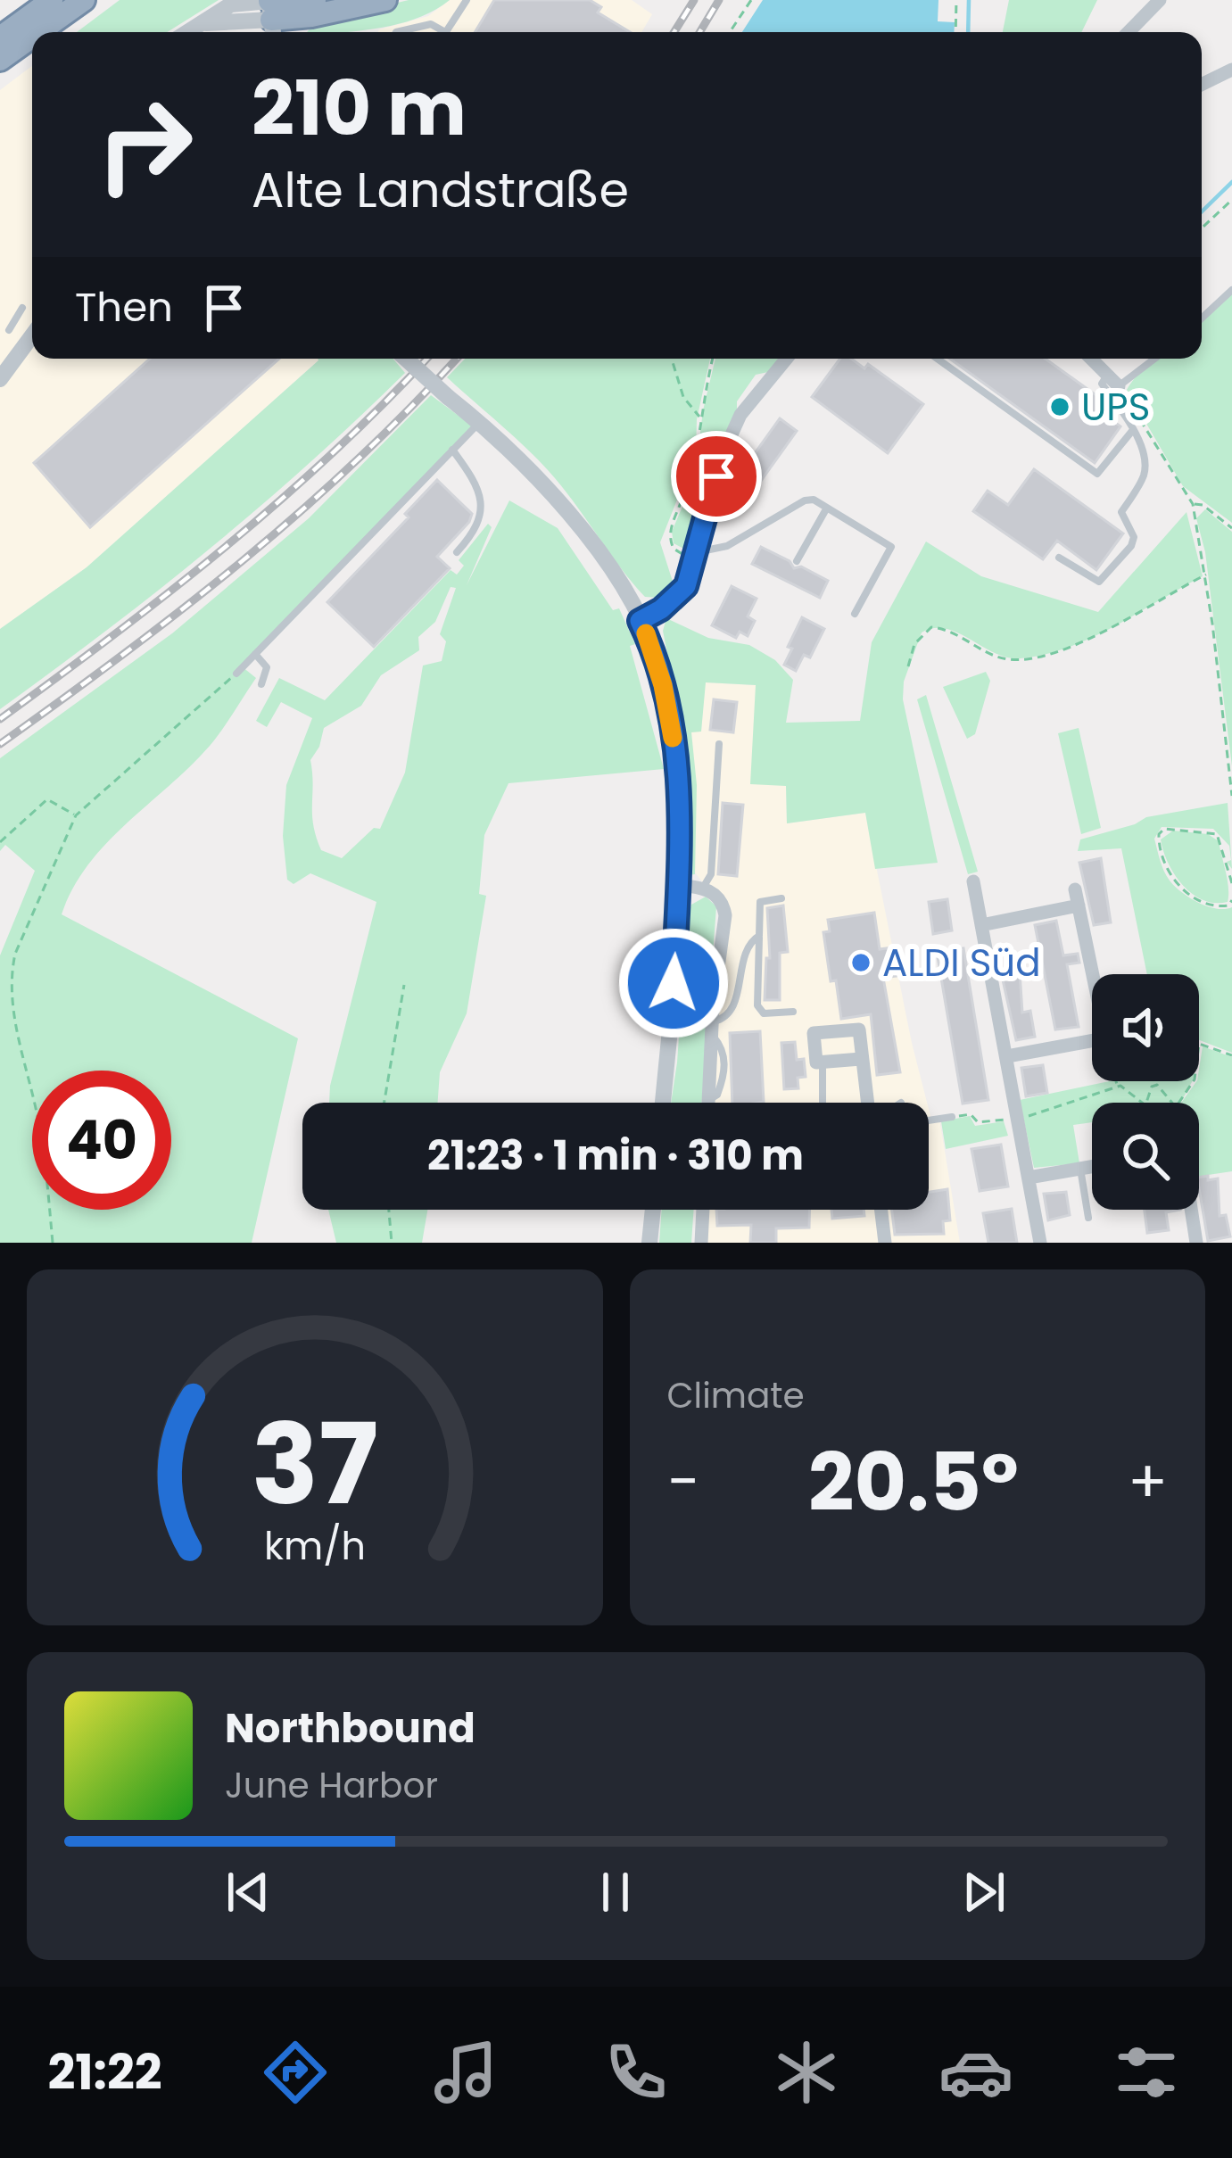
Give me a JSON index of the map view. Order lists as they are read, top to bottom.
{
  "places": ["UPS", "ALDI Süd"],
  "page": {
    "turn": ["210 m", "Alte Landstraße"],
    "then": "Then",
    "limit": "40",
    "trip": "21:23 · 1 min · 310 m",
    "tile": "Climate",
    "heat": ["−", "20.5°", "+"],
    "song": ["Northbound", "June Harbor"],
    "tabs": "21:22",
    "gauge": ["37", "km/h"]
  }
}
